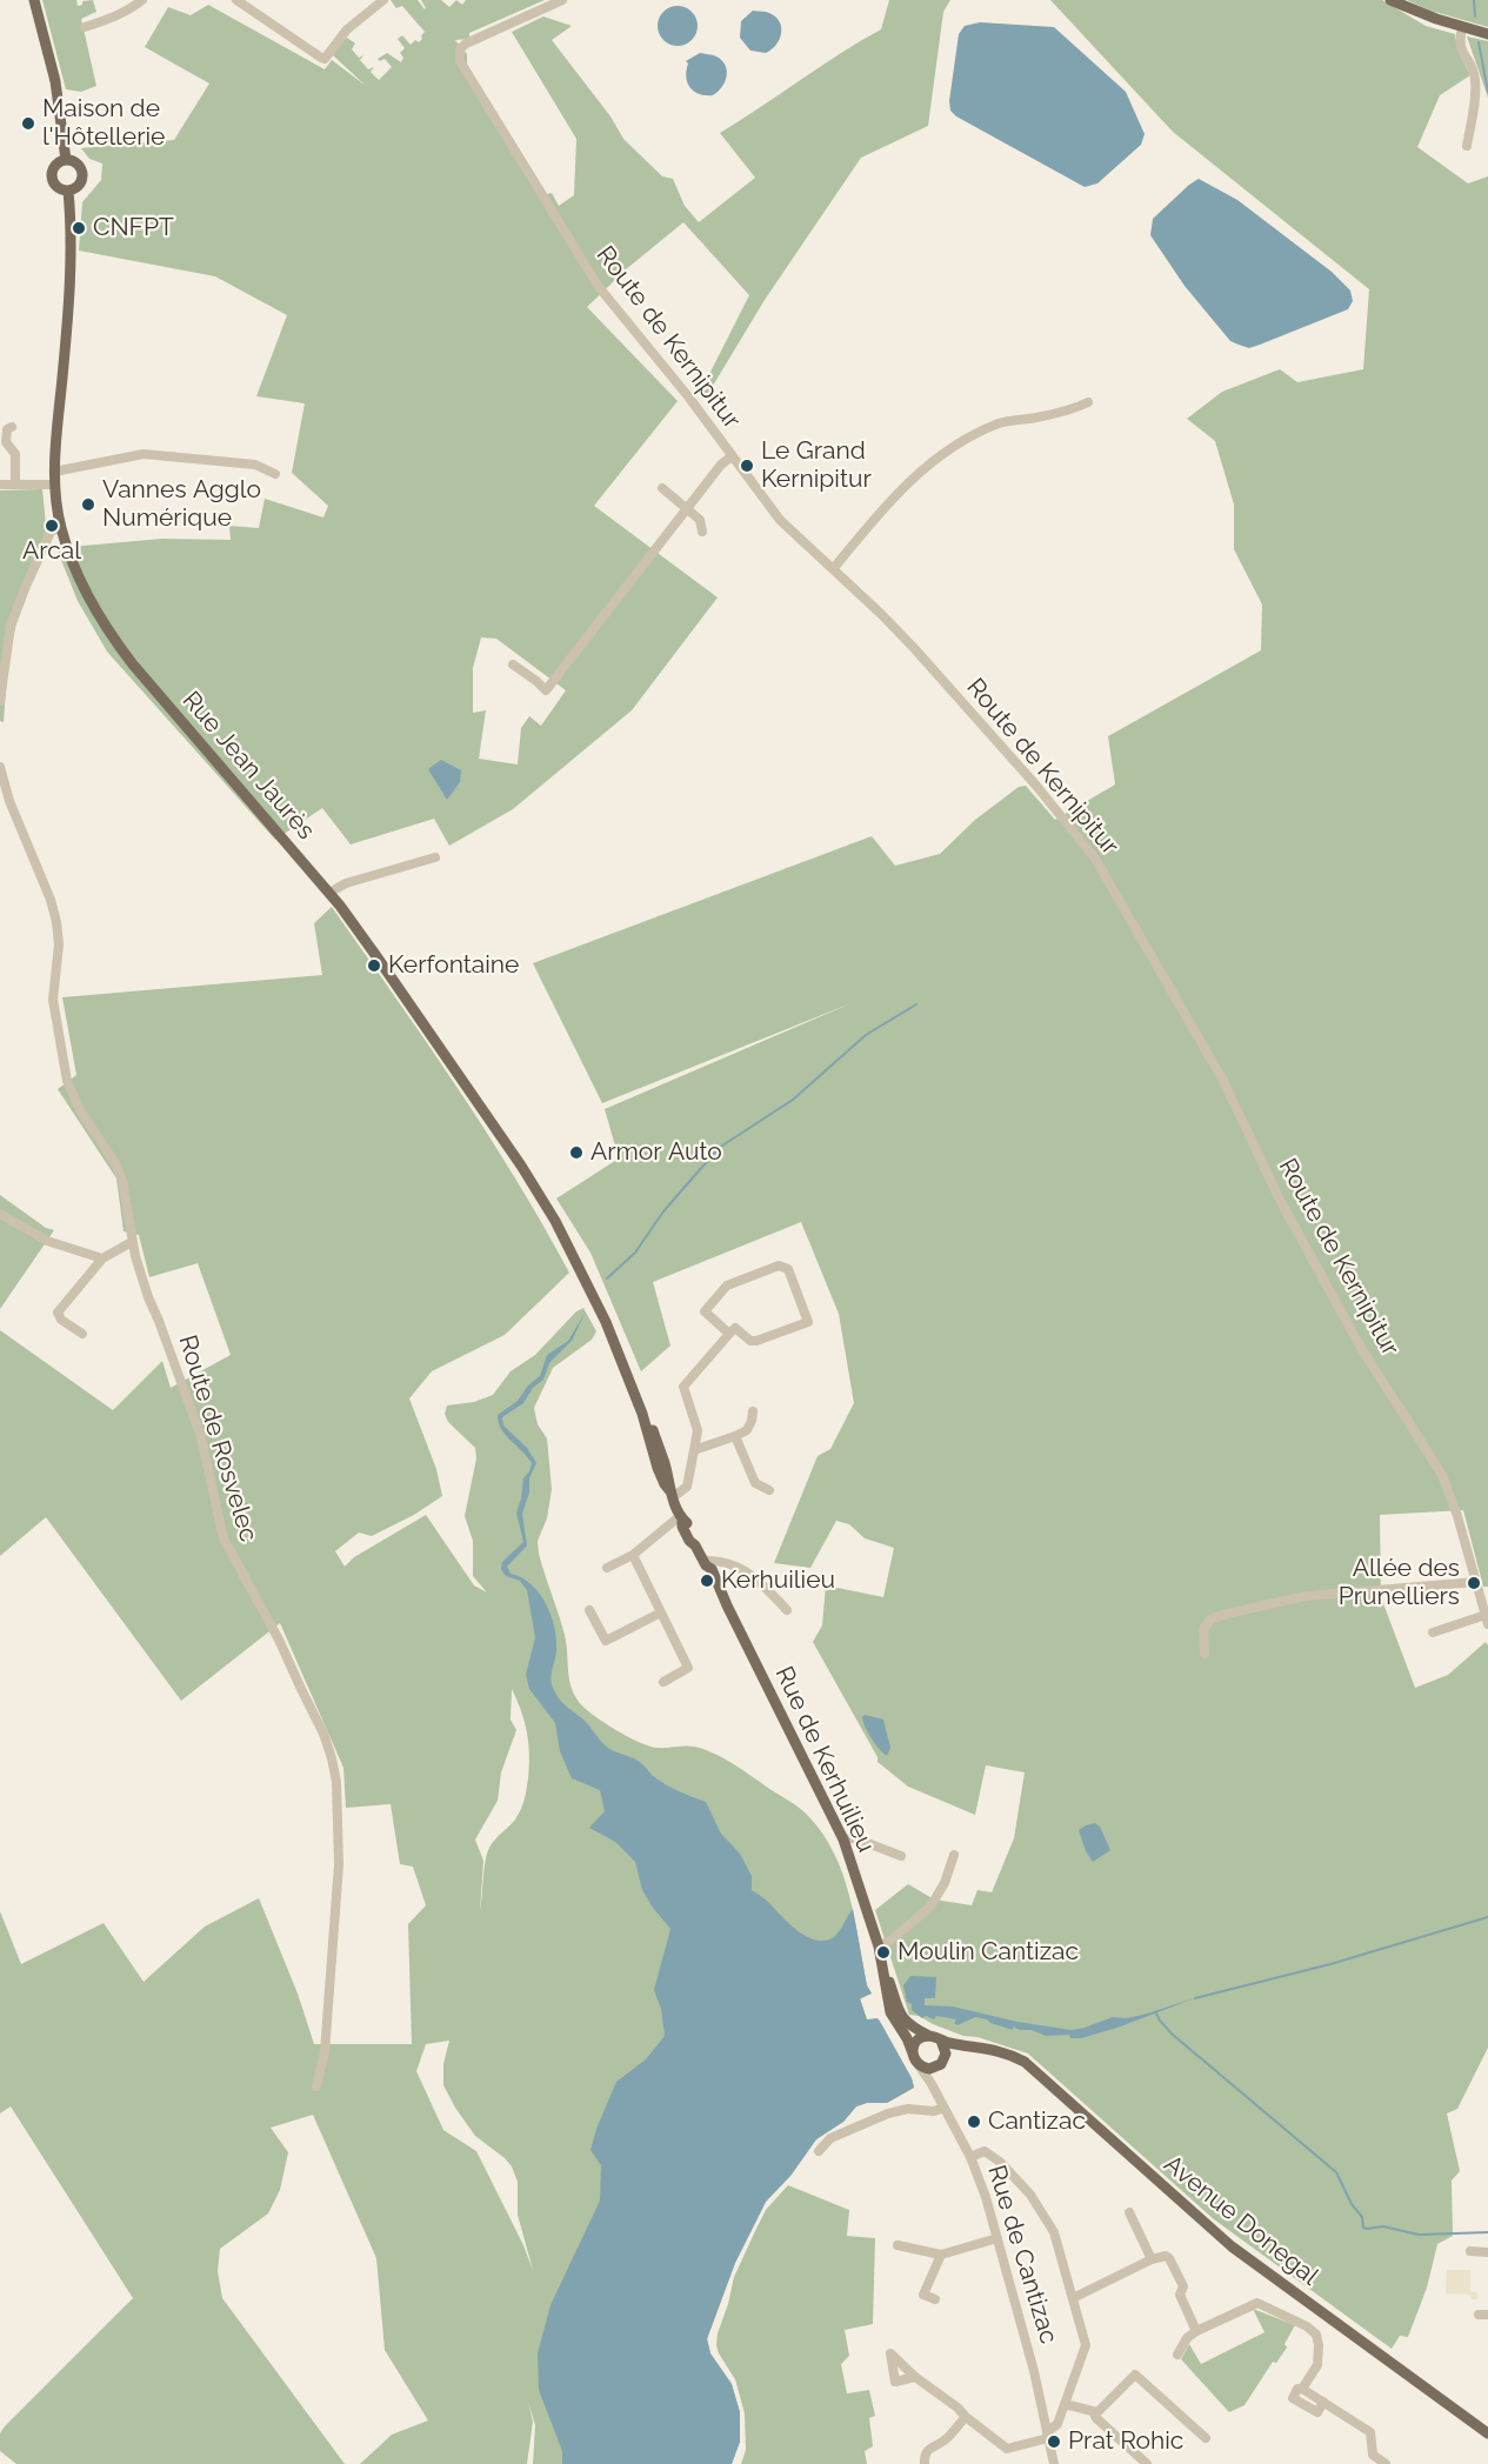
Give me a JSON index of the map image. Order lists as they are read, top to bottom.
{
  "streets": {
    "main road": ["Rue Jean Jaurès", "Rue de Kerhuilieu", "Avenue Donegal"],
    "street": ["Route de Kernipitur", "Route de Rosvelec", "Rue de Cantizac"]
  },
  "crossings": [
    ["Rue de Kerhuilieu", "Avenue Donegal"],
    ["Rue de Kerhuilieu", "Rue de Cantizac"],
    ["Avenue Donegal", "Rue de Cantizac"]
  ],
  "places": [
    "Maison de l'Hôtellerie",
    "CNFPT",
    "Le Grand Kernipitur",
    "Vannes Agglo Numérique",
    "Arcal",
    "Kerfontaine",
    "Armor Auto",
    "Kerhuilieu",
    "Allée des Prunelliers",
    "Moulin Cantizac",
    "Cantizac",
    "Prat Rohic"
  ]
}
